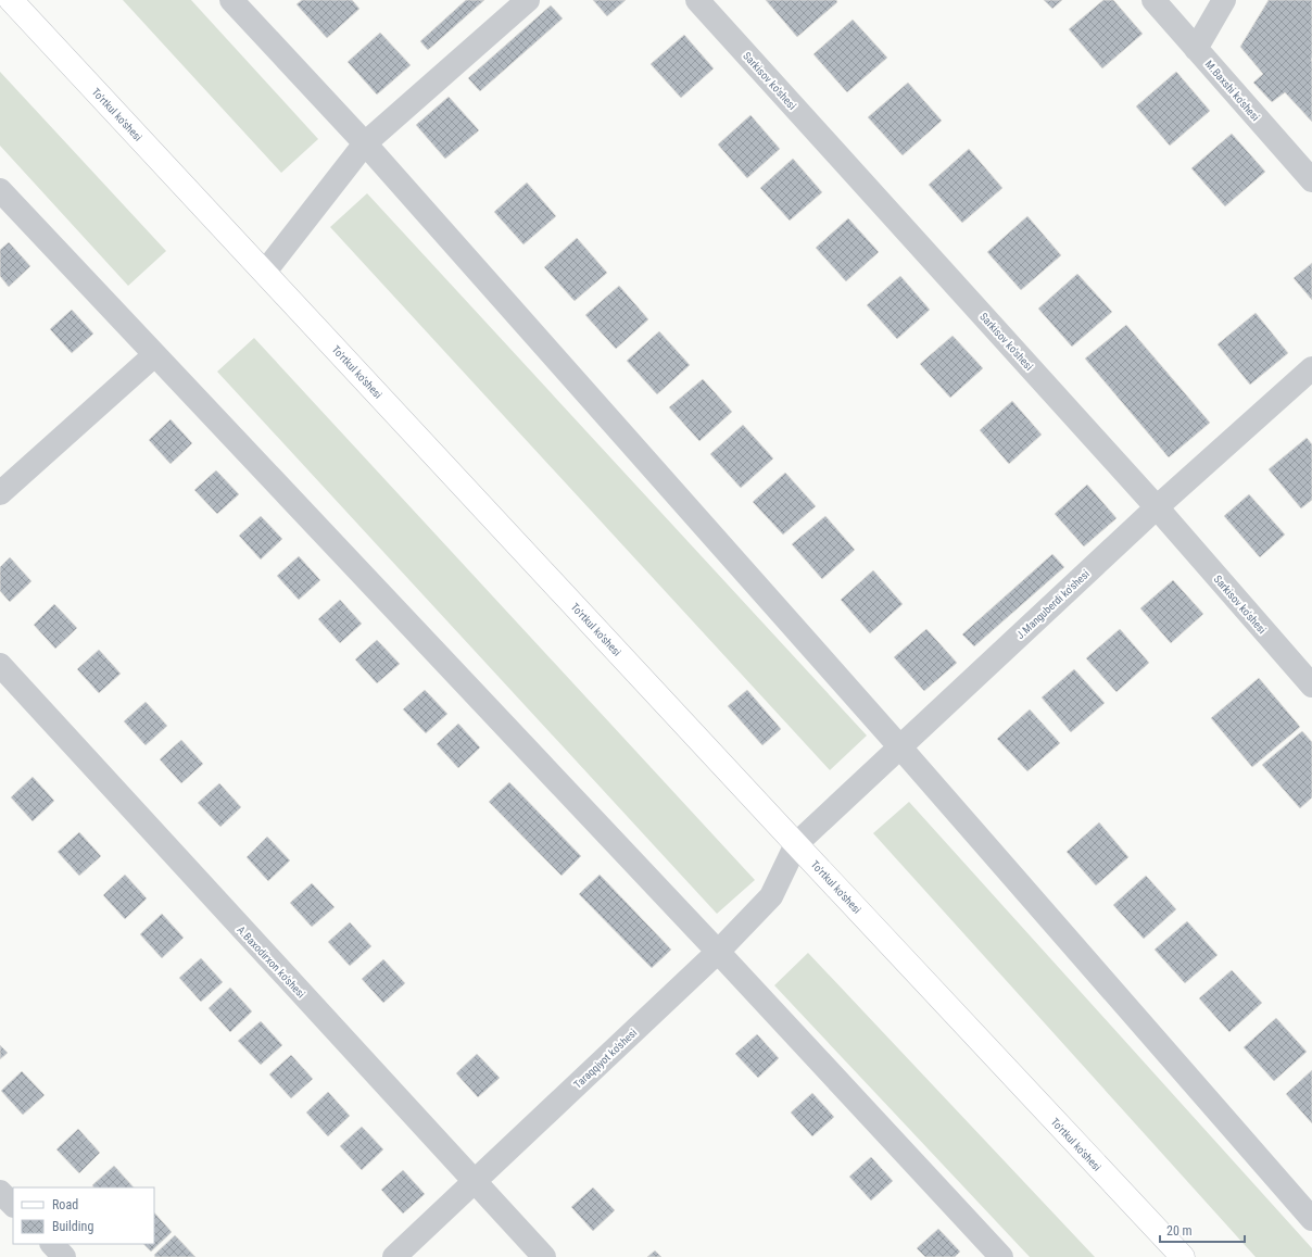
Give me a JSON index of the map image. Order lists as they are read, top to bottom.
{
  "streets": {
    "main road": ["To'rtkul ko'shesi"],
    "street": [
      "Sarkisov ko'shesi",
      "M.Baxshi ko'shesi",
      "J.Manguberdi ko'shesi",
      "A.Baxodirxon ko'shesi",
      "Taraqqiyot ko'shesi"
    ]
  },
  "crossings": [
    ["Sarkisov ko'shesi", "J.Manguberdi ko'shesi"],
    ["To'rtkul ko'shesi", "J.Manguberdi ko'shesi"],
    ["To'rtkul ko'shesi", "Taraqqiyot ko'shesi"],
    ["J.Manguberdi ko'shesi", "Taraqqiyot ko'shesi"],
    ["A.Baxodirxon ko'shesi", "Taraqqiyot ko'shesi"]
  ],
  "legend": ["Road", "Building"],
  "scale_bar": "20 m"
}
